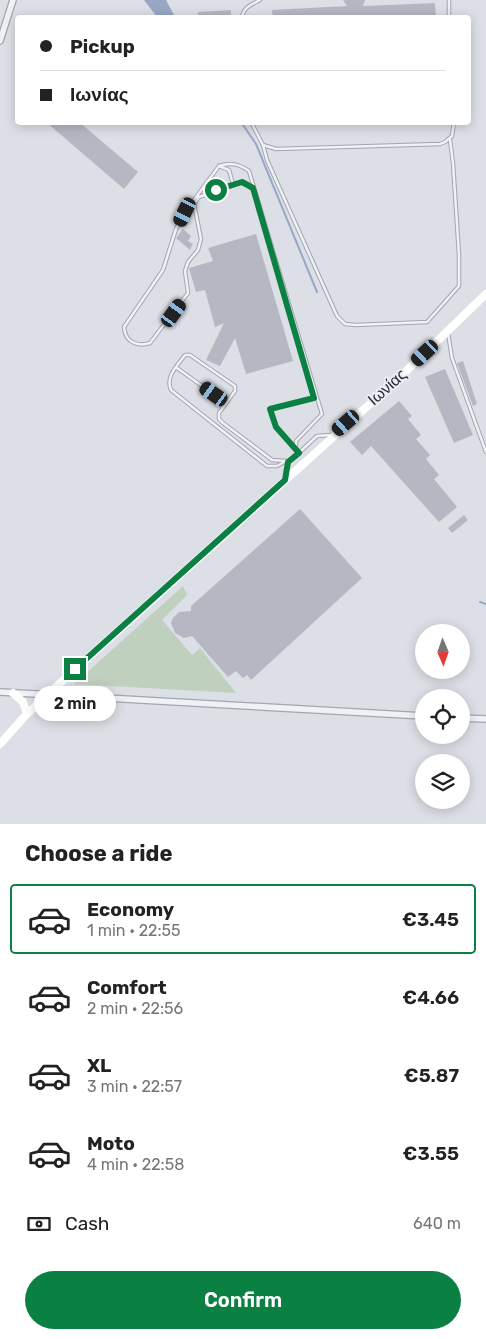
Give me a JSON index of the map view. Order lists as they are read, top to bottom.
{
  "streets": {
    "street": ["Ιωνίας"]
  },
  "north": "bottom",
  "page": {
    "banner": ["Pickup", "Ιωνίας"],
    "bubble": "2 min",
    "heading": "Choose a ride",
    "list": [
      {
        "name": "Economy",
        "note": "1 min · 22:55",
        "value": "€3.45"
      },
      {
        "name": "Comfort",
        "note": "2 min · 22:56",
        "value": "€4.66"
      },
      {
        "name": "XL",
        "note": "3 min · 22:57",
        "value": "€5.87"
      },
      {
        "name": "Moto",
        "note": "4 min · 22:58",
        "value": "€3.55"
      }
    ],
    "pay": ["Cash", "640 m"],
    "buttons": "Confirm"
  }
}
